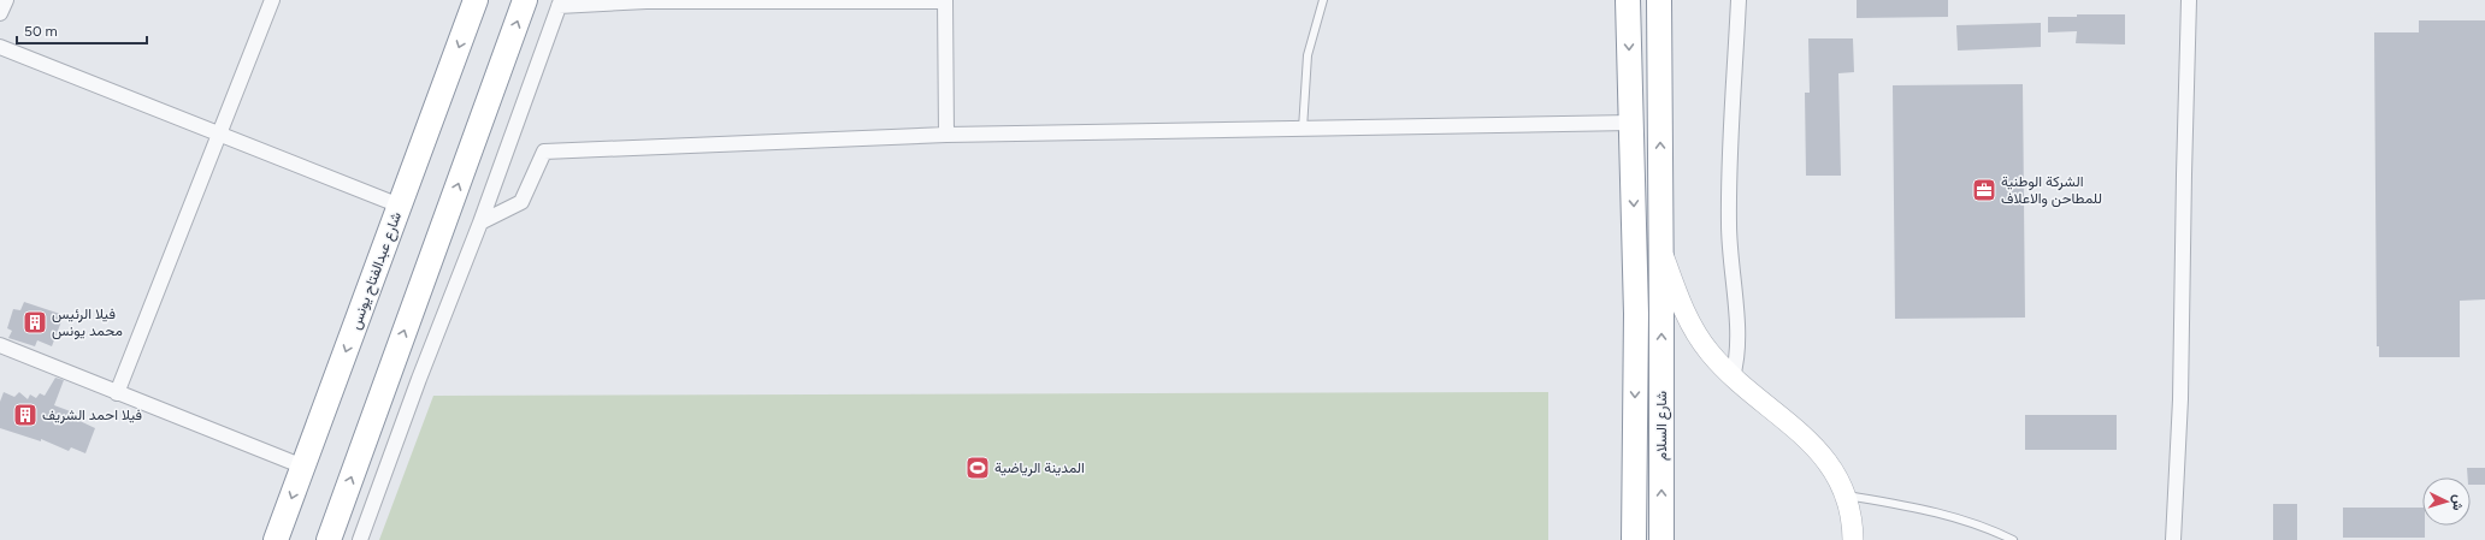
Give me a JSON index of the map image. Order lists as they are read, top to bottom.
{
  "streets": {
    "highway": ["شارع عبدالفتاح يونس", "شارع السلام"]
  },
  "places": {
    "office": ["الشركة الوطنية للمطاحن والاعلاف"],
    "building": ["فيلا الرئيس محمد يونس", "فيلا احمد الشريف"],
    "sports": ["المدينة الرياضية"]
  },
  "scale_bar": "50 m",
  "north": "right"
}
